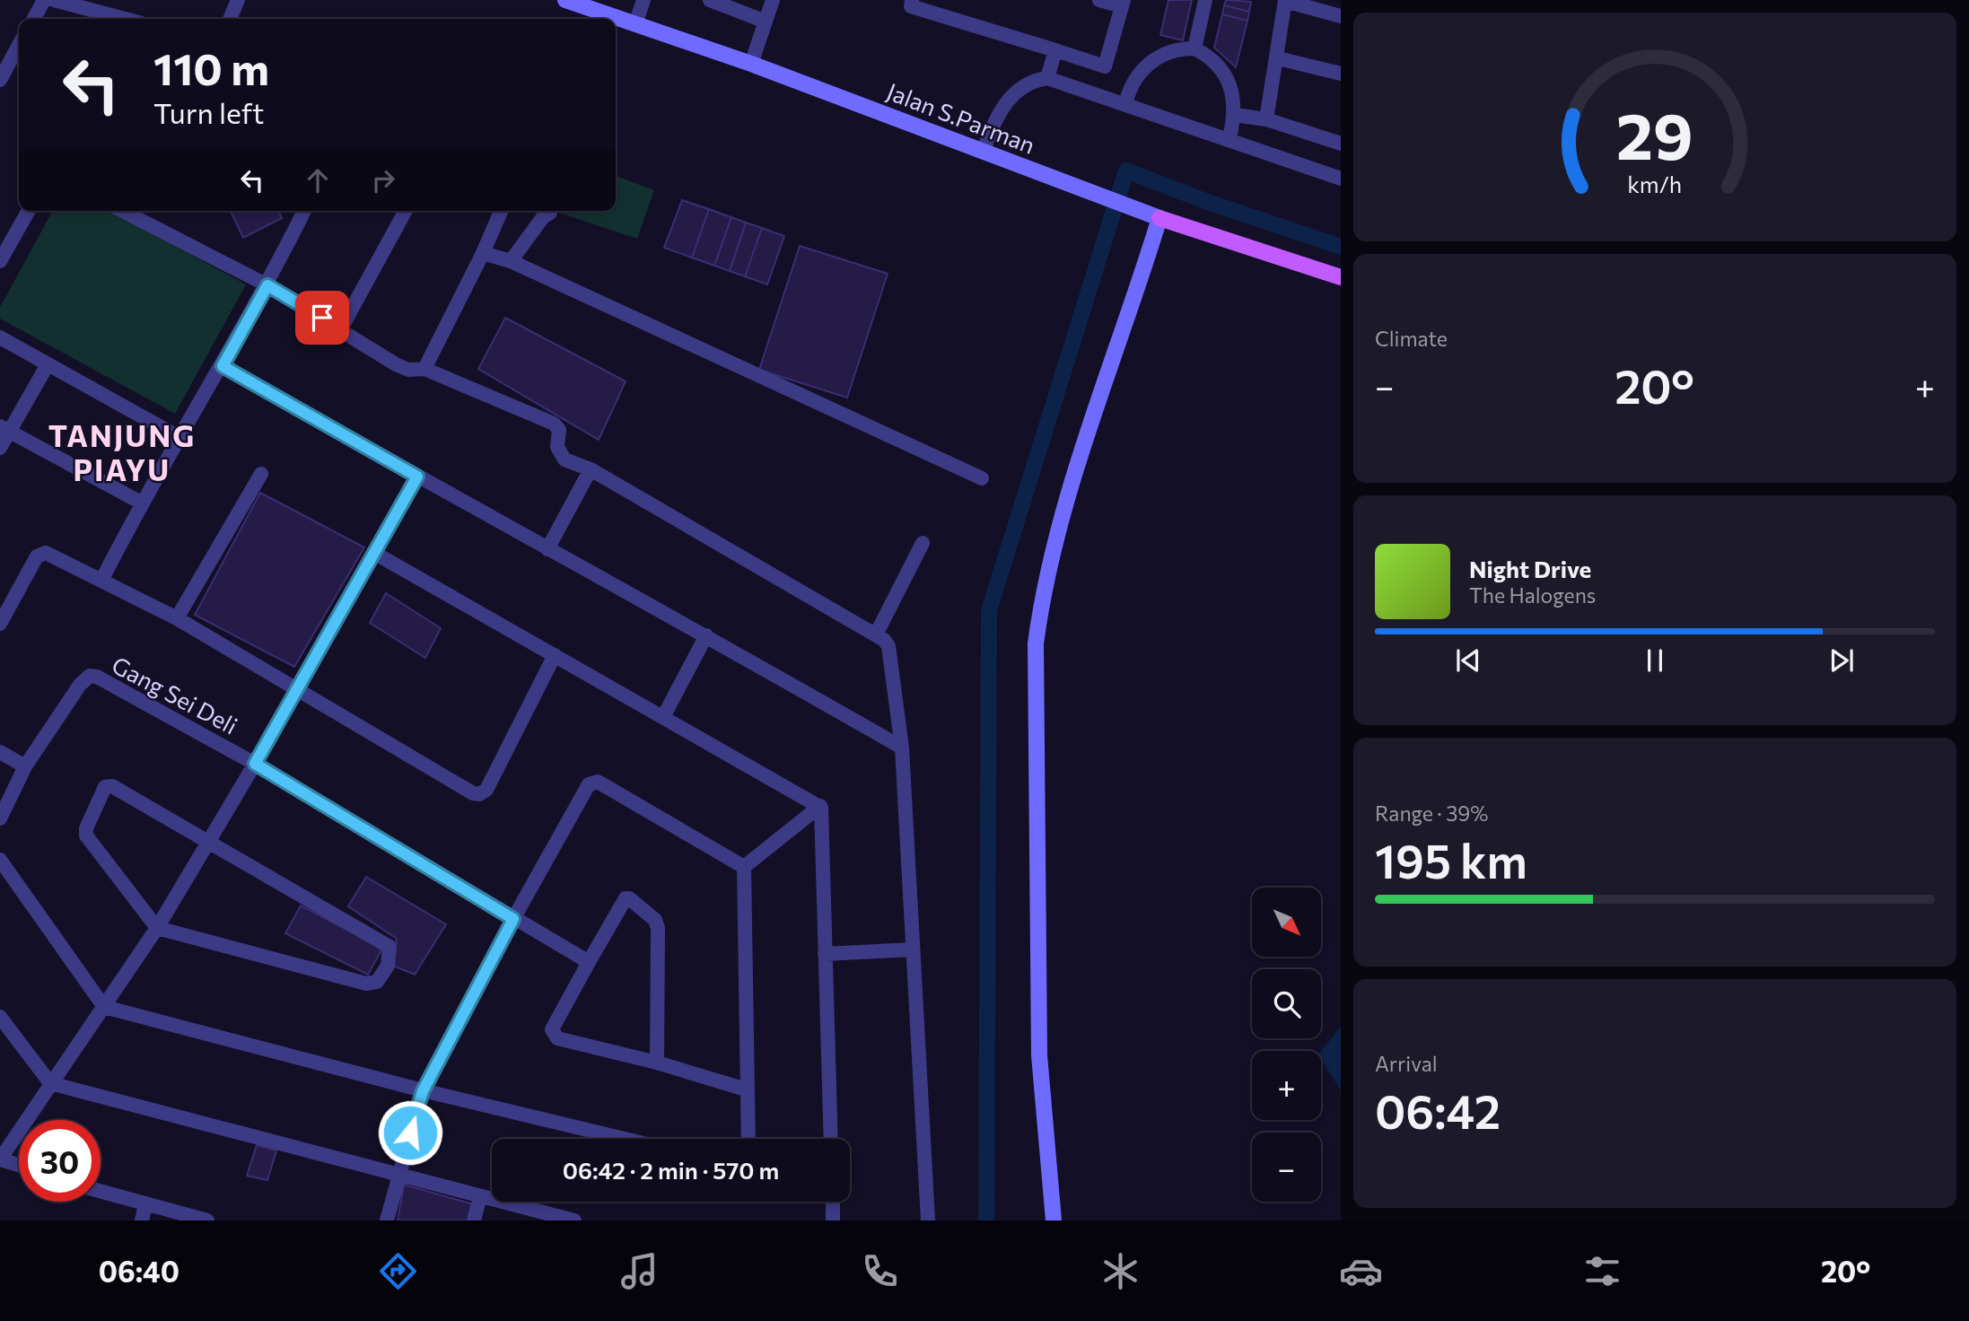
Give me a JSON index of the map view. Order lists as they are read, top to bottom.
{
  "streets": {
    "main road": ["Jalan S.Parman"],
    "street": ["Gang Sei Deli"]
  },
  "districts": ["TANJUNG PIAYU"],
  "north": "bottom right",
  "page": {
    "turn": ["110 m", "Turn left"],
    "tile": [
      "Climate",
      ["Range · 39%", "195 km"],
      ["Arrival", "06:42"]
    ],
    "heat": ["−", "20°", "+"],
    "song": ["Night Drive", "The Halogens"],
    "map_buttons": ["+", "−"],
    "limit": "30",
    "trip": "06:42 · 2 min · 570 m",
    "tabs": ["06:40", "20°"],
    "gauge": ["29", "km/h"]
  }
}
